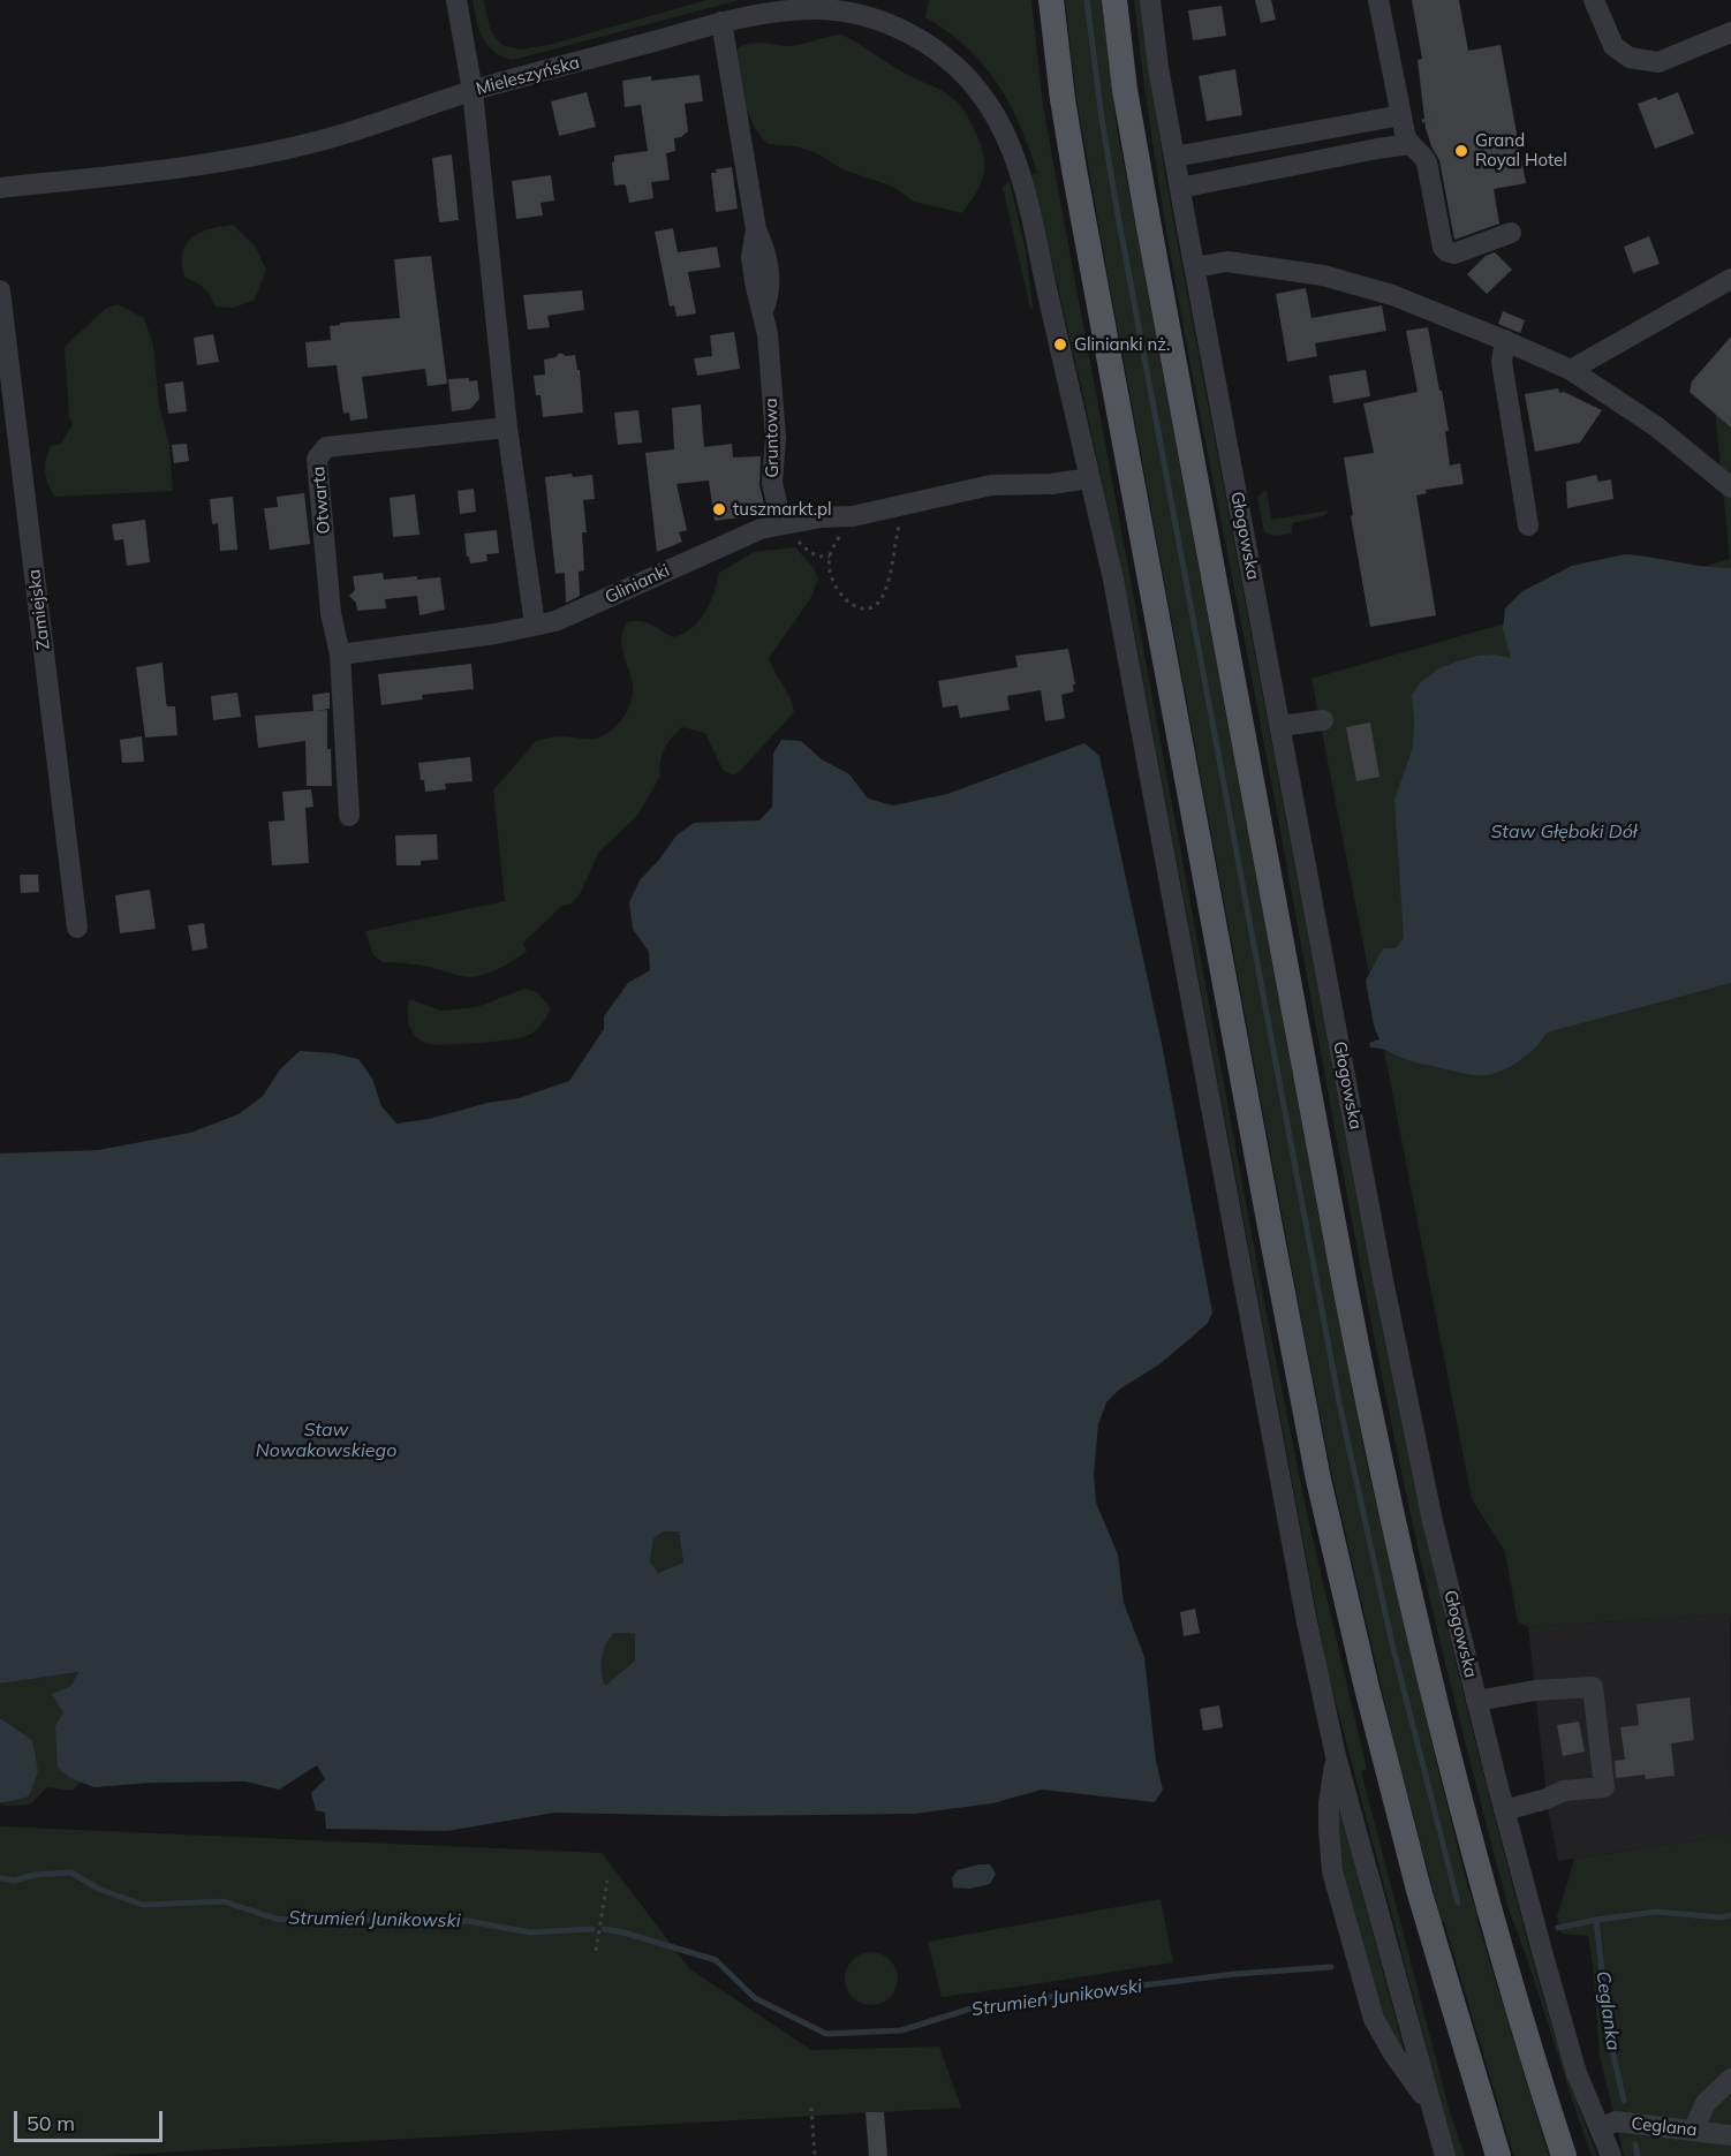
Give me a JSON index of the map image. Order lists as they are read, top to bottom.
{
  "streets": {
    "street": [
      "Mieleszyńska",
      "Gruntowa",
      "Otwarta",
      "Głogowska",
      "Glinianki",
      "Zamiejska",
      "Ceglana"
    ]
  },
  "crossings": [
    ["Mieleszyńska", "Gruntowa"],
    ["Mieleszyńska", "Glinianki"],
    ["Gruntowa", "Glinianki"],
    ["Otwarta", "Glinianki"],
    ["Głogowska", "Ceglana"]
  ],
  "water": [
    "Staw Głęboki Dół",
    "Staw Nowakowskiego",
    "Strumień Junikowski",
    "Ceglanka"
  ],
  "places": ["Grand Royal Hotel", "Glinianki nż.", "tuszmarkt.pl"],
  "scale_bar": "50 m"
}
